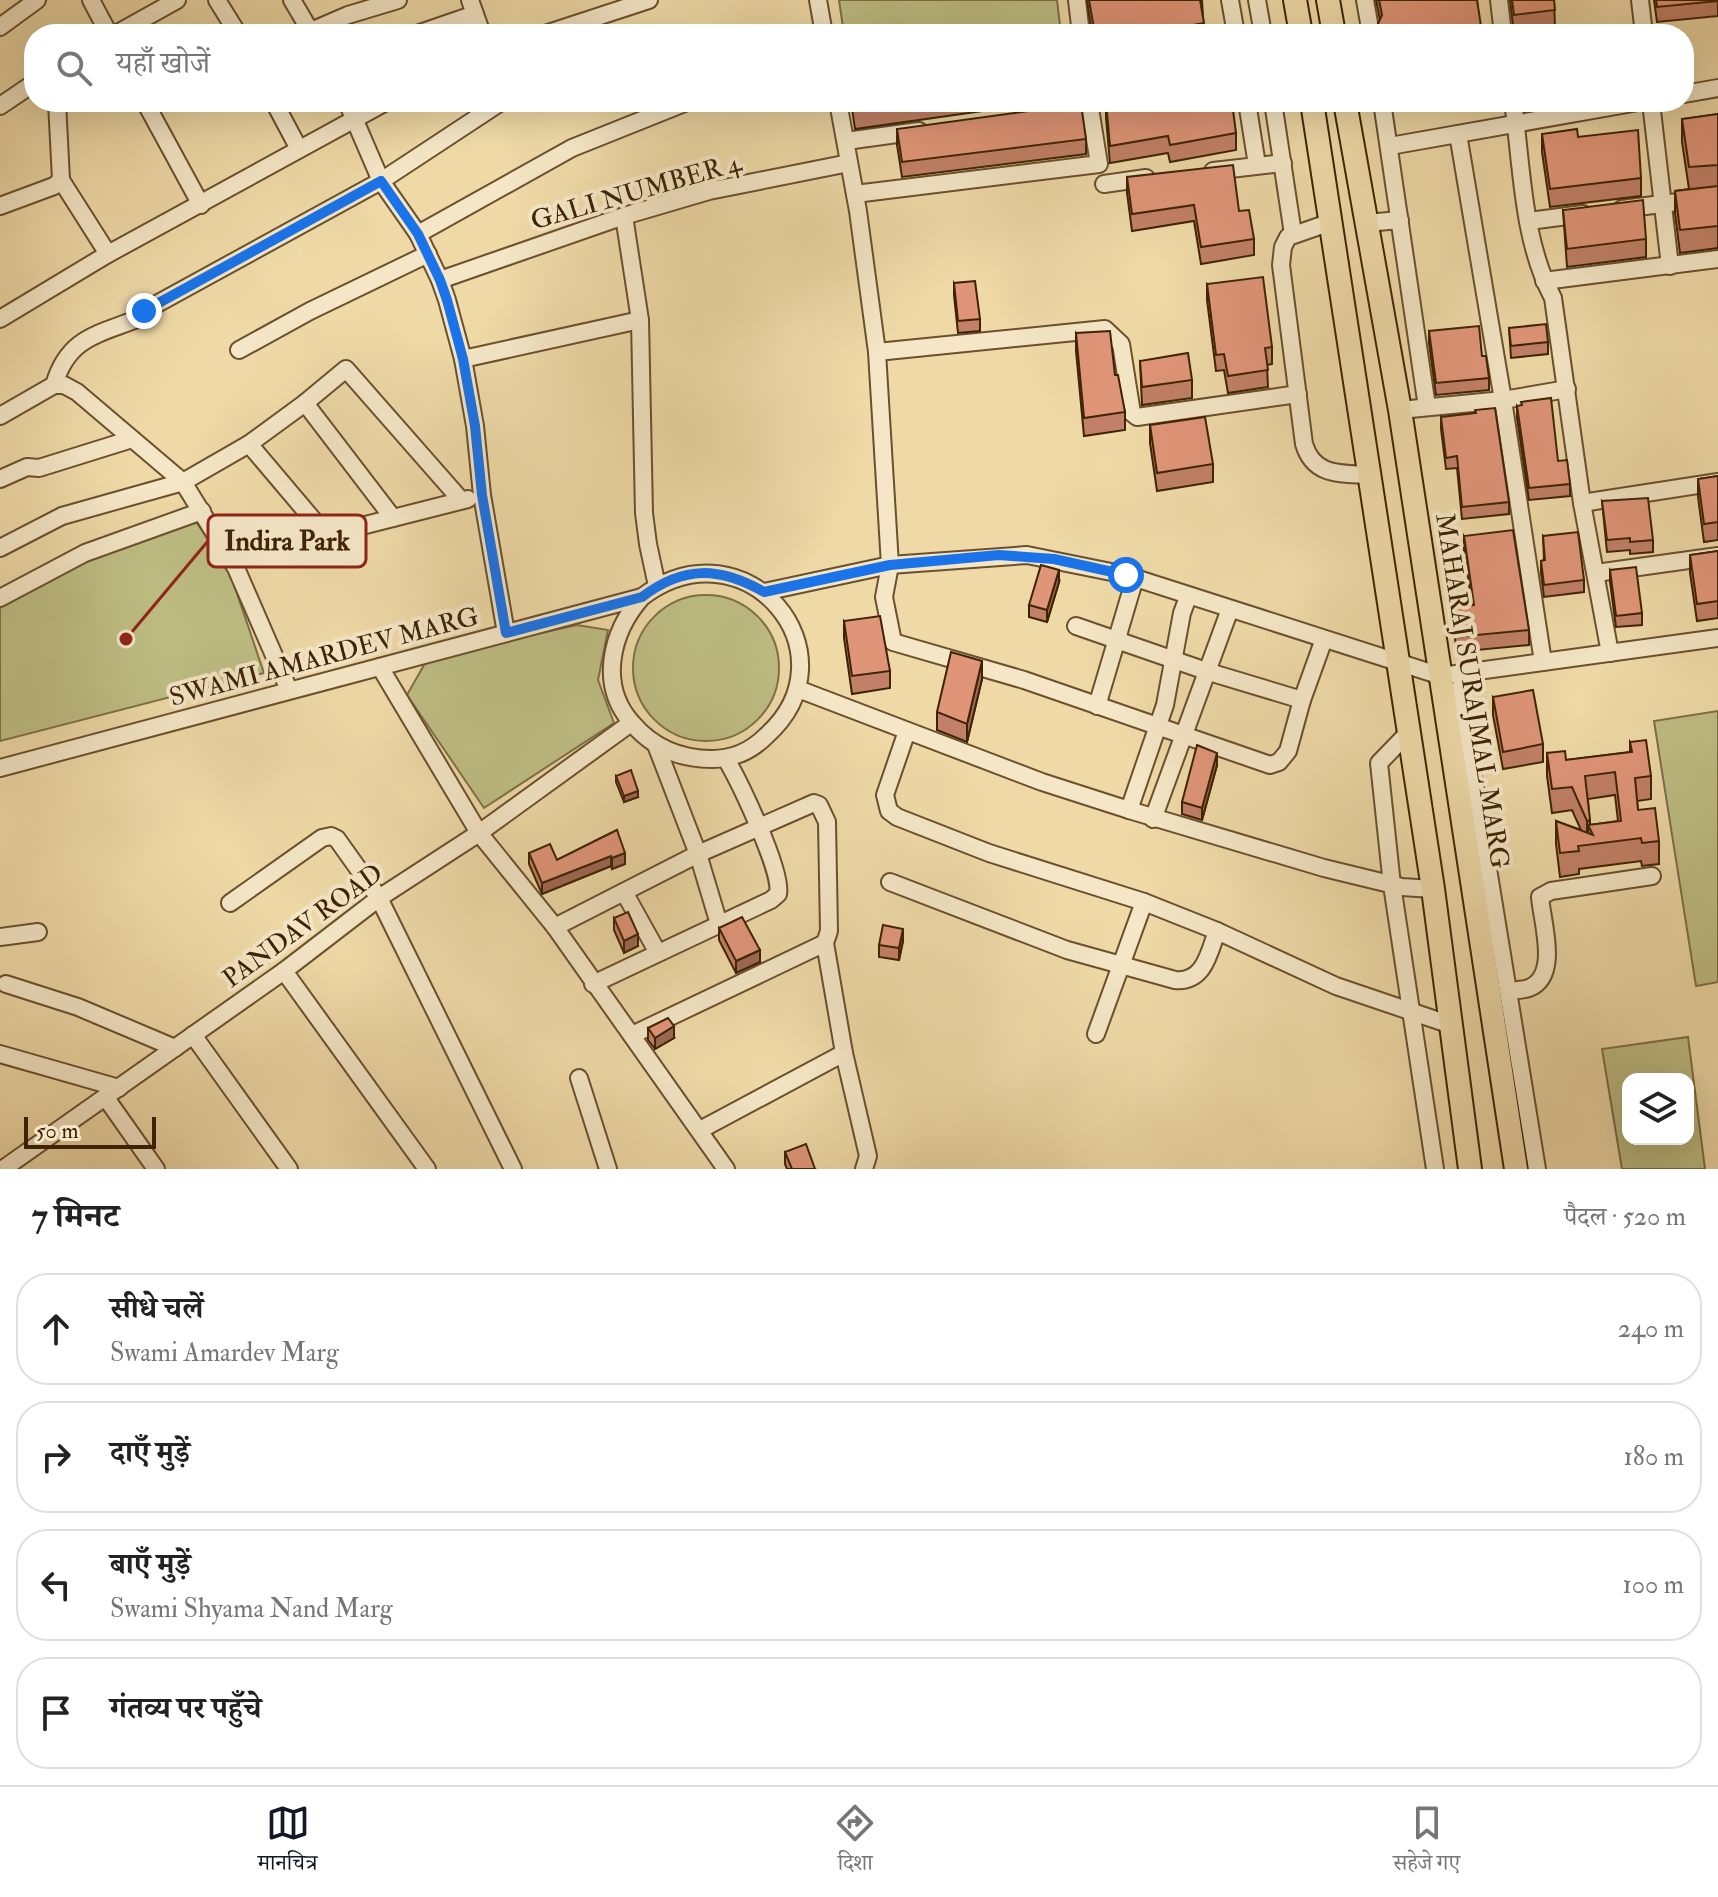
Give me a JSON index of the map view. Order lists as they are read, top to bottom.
{
  "streets": {
    "main road": ["MAHARAJ SURAJMAL MARG"],
    "street": ["GALI NUMBER 4", "SWAMI AMARDEV MARG", "PANDAV ROAD"]
  },
  "crossings": [
    ["SWAMI AMARDEV MARG", "PANDAV ROAD"]
  ],
  "places": ["Indira Park"],
  "scale_bar": "50 m",
  "page": {
    "search": "यहाँ खोजें",
    "scale": "50 m",
    "heading": ["7 मिनट", "पैदल · 520 m"],
    "list": [
      ["सीधे चलें", "Swami Amardev Marg", "240 m"],
      ["दाएँ मुड़ें", "180 m"],
      ["बाएँ मुड़ें", "Swami Shyama Nand Marg", "100 m"],
      "गंतव्य पर पहुँचे"
    ],
    "nav": ["मानचित्र", "दिशा", "सहेजे गए"]
  }
}
